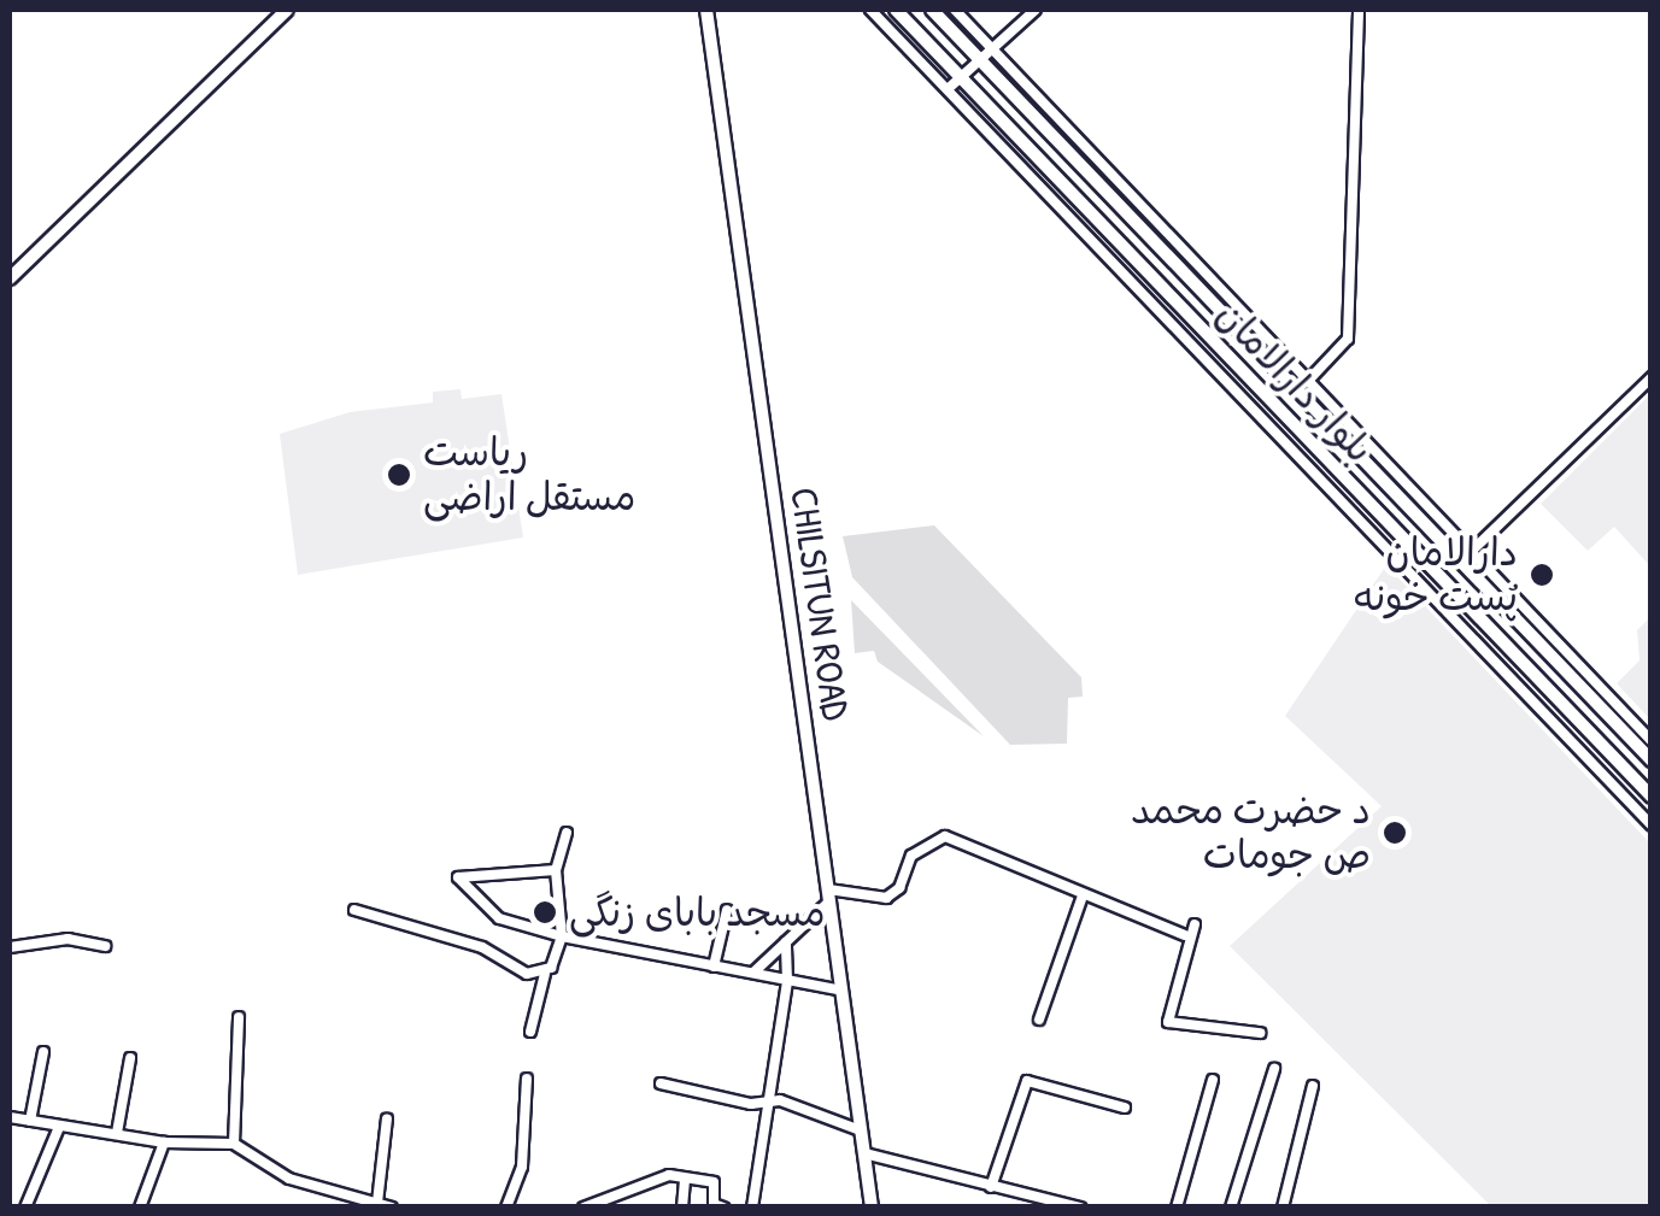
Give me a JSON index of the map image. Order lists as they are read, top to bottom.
{
  "streets": {
    "main road": ["بلوار دارالامان", "CHILSITUN ROAD"]
  },
  "places": [
    "ریاست مستقل اراضی",
    "دارالامان پُست خونه",
    "د حضرت محمد ص جومات",
    "مسجد بابای زنگی"
  ]
}
